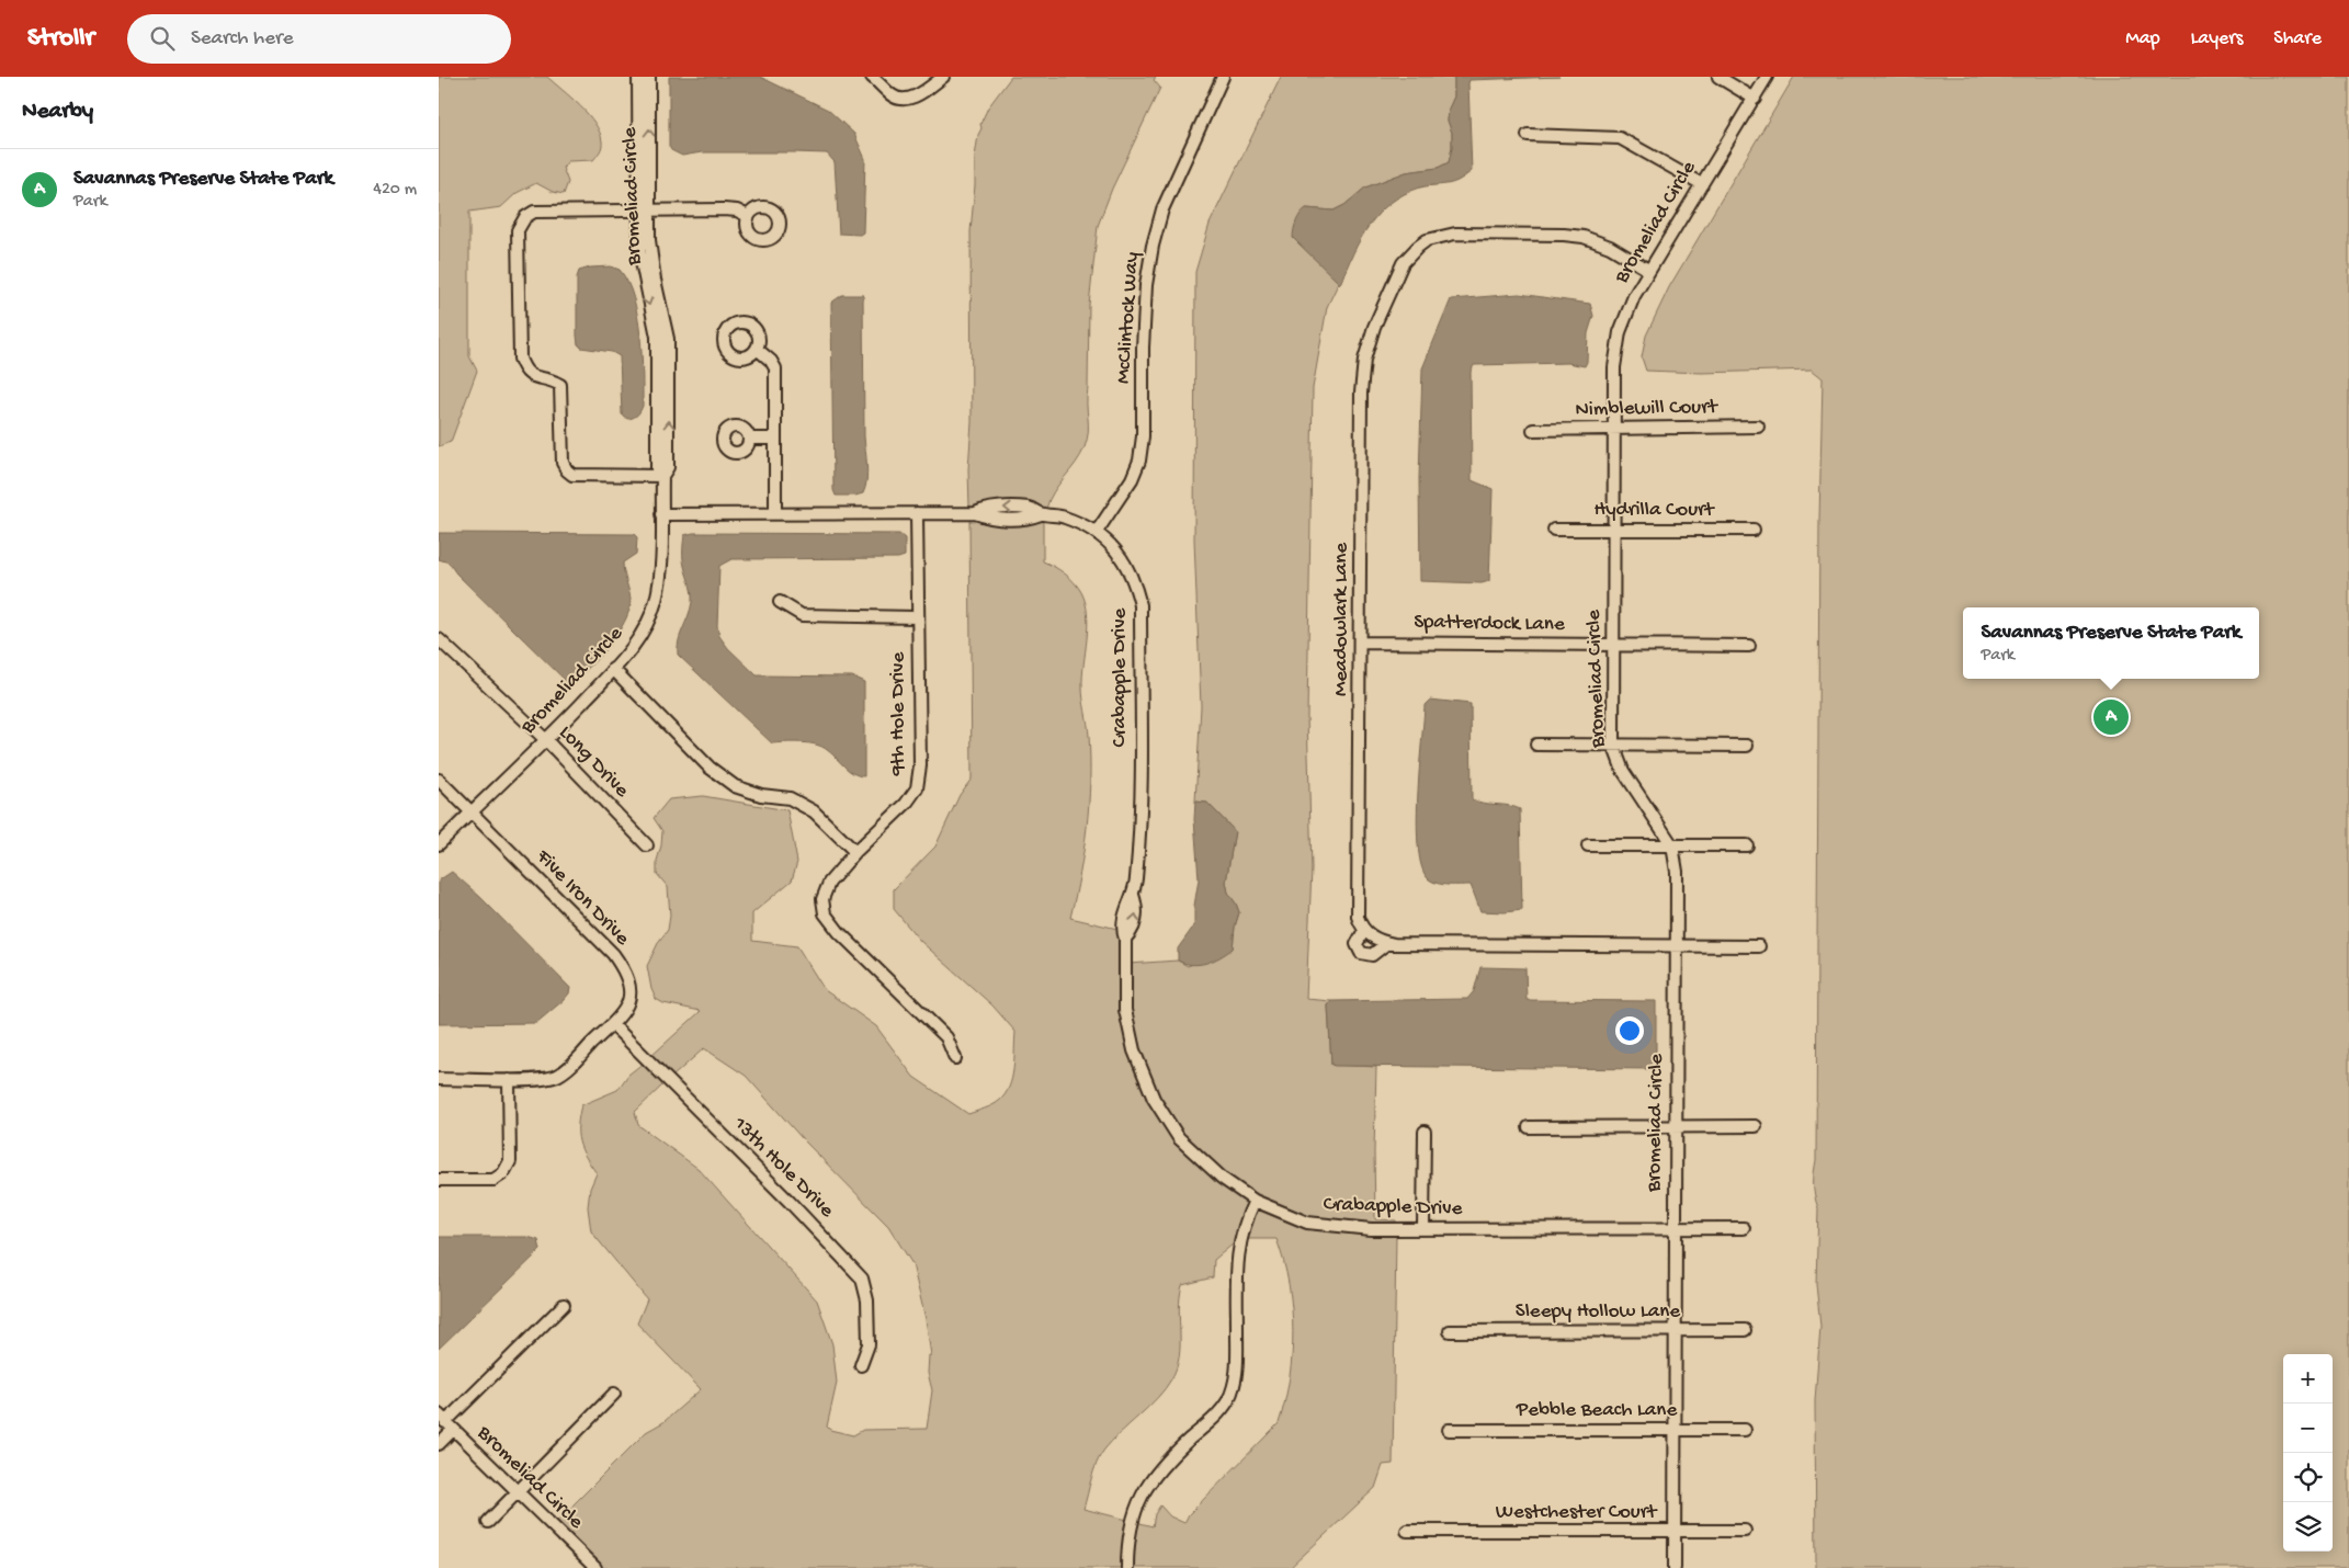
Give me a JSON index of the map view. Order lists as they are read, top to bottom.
{
  "streets": {
    "street": [
      "Bromeliad Circle",
      "McClintock Way",
      "Nimblewill Court",
      "Hydrilla Court",
      "Meadowlark Lane",
      "Spatterdock Lane",
      "Crabapple Drive",
      "9th Hole Drive",
      "Long Drive",
      "Five Iron Drive",
      "13th Hole Drive",
      "Sleepy Hollow Lane",
      "Pebble Beach Lane",
      "Westchester Court"
    ]
  },
  "crossings": [
    ["Bromeliad Circle", "Nimblewill Court"],
    ["Bromeliad Circle", "Hydrilla Court"],
    ["Bromeliad Circle", "Meadowlark Lane"],
    ["Bromeliad Circle", "Spatterdock Lane"],
    ["Bromeliad Circle", "Crabapple Drive"],
    ["Bromeliad Circle", "Long Drive"],
    ["Bromeliad Circle", "Five Iron Drive"],
    ["Bromeliad Circle", "Sleepy Hollow Lane"],
    ["Bromeliad Circle", "Pebble Beach Lane"],
    ["Bromeliad Circle", "Westchester Court"],
    ["McClintock Way", "Crabapple Drive"],
    ["Meadowlark Lane", "Spatterdock Lane"],
    ["Crabapple Drive", "9th Hole Drive"],
    ["Five Iron Drive", "13th Hole Drive"]
  ],
  "page": {
    "header": "Strollr",
    "search": "Search here",
    "nav": ["Map", "Layers", "Share"],
    "heading": "Nearby",
    "list": [
      {
        "mark": "A",
        "name": "Savannas Preserve State Park",
        "note": "Park",
        "value": "420 m"
      }
    ],
    "popup": ["Savannas Preserve State Park", "Park"],
    "pins": "A",
    "map_buttons": ["+", "−"]
  }
}
